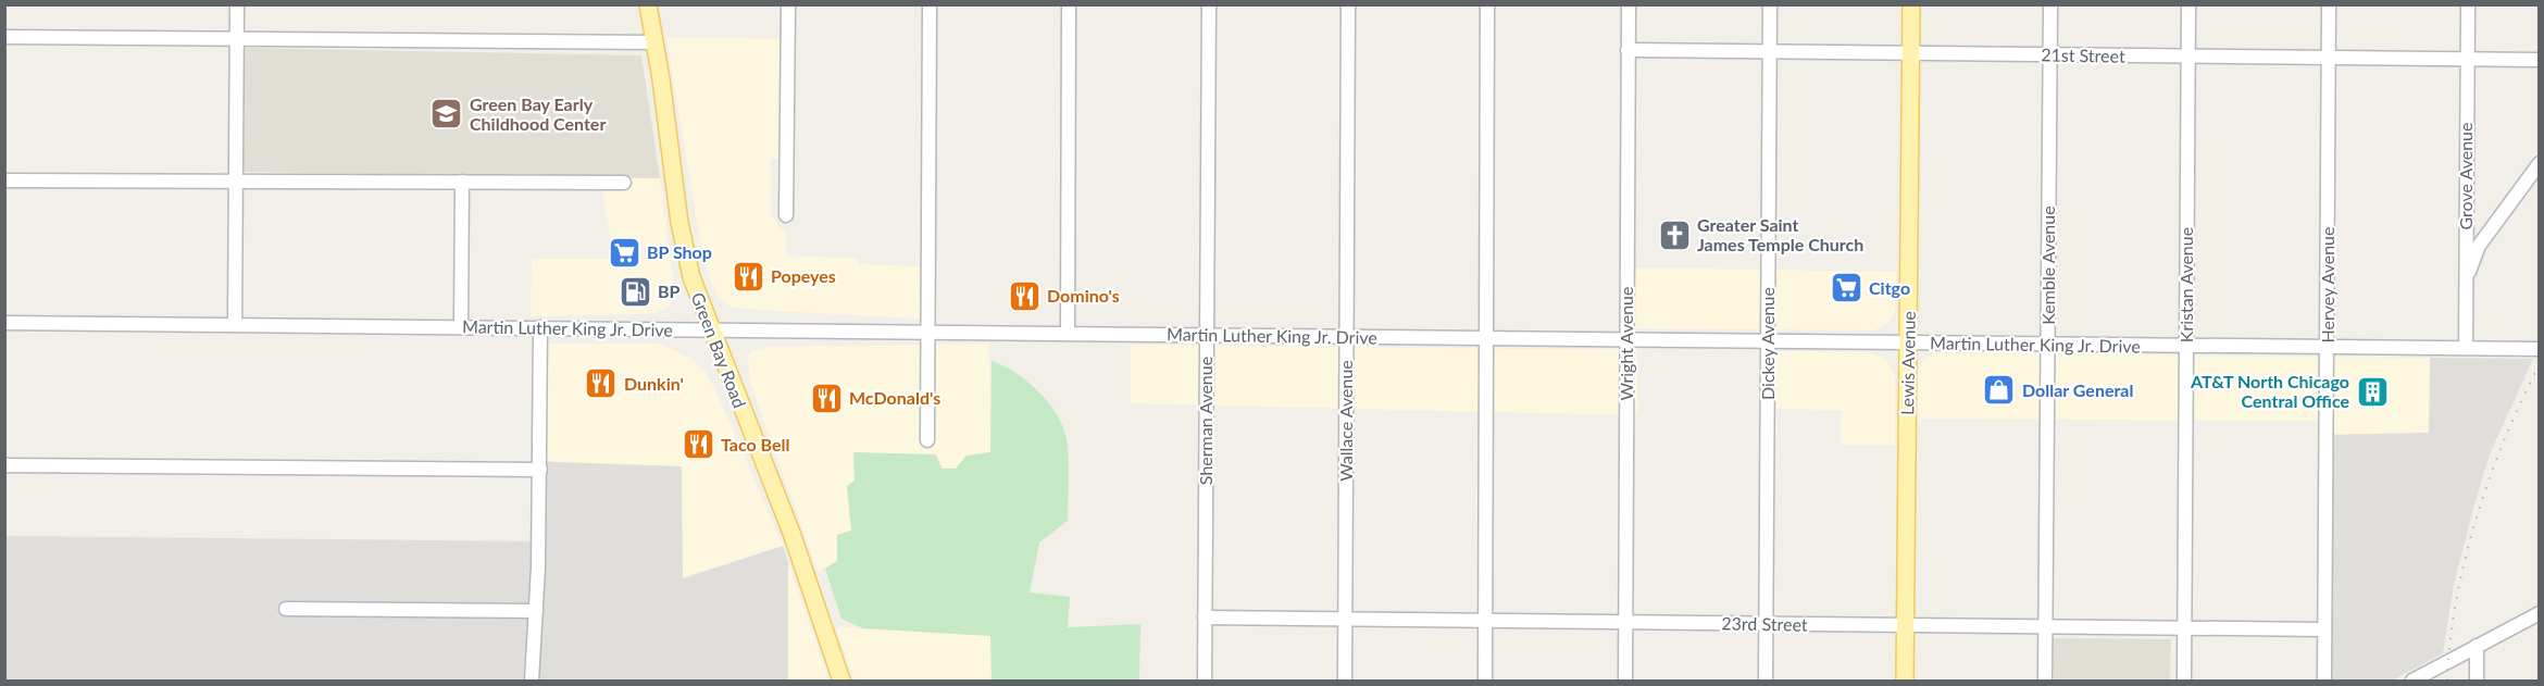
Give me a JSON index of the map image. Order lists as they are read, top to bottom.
{
  "streets": {
    "main road": ["Green Bay Road", "Lewis Avenue"],
    "street": [
      "21st Street",
      "Grove Avenue",
      "Kemble Avenue",
      "Kristan Avenue",
      "Hervey Avenue",
      "Martin Luther King Jr. Drive",
      "Wright Avenue",
      "Dickey Avenue",
      "Sherman Avenue",
      "Wallace Avenue",
      "23rd Street"
    ]
  },
  "crossings": [
    ["21st Street", "Grove Avenue"],
    ["21st Street", "Kemble Avenue"],
    ["21st Street", "Kristan Avenue"],
    ["21st Street", "Hervey Avenue"],
    ["21st Street", "Wright Avenue"],
    ["21st Street", "Dickey Avenue"],
    ["21st Street", "Lewis Avenue"],
    ["Grove Avenue", "Martin Luther King Jr. Drive"],
    ["Kemble Avenue", "Martin Luther King Jr. Drive"],
    ["Kemble Avenue", "23rd Street"],
    ["Kristan Avenue", "Martin Luther King Jr. Drive"],
    ["Kristan Avenue", "23rd Street"],
    ["Hervey Avenue", "Martin Luther King Jr. Drive"],
    ["Hervey Avenue", "23rd Street"],
    ["Martin Luther King Jr. Drive", "Wright Avenue"],
    ["Martin Luther King Jr. Drive", "Dickey Avenue"],
    ["Martin Luther King Jr. Drive", "Green Bay Road"],
    ["Martin Luther King Jr. Drive", "Lewis Avenue"],
    ["Martin Luther King Jr. Drive", "Sherman Avenue"],
    ["Martin Luther King Jr. Drive", "Wallace Avenue"],
    ["Wright Avenue", "23rd Street"],
    ["Dickey Avenue", "23rd Street"],
    ["Lewis Avenue", "23rd Street"],
    ["Sherman Avenue", "23rd Street"],
    ["Wallace Avenue", "23rd Street"]
  ],
  "places": {
    "school or university": ["Green Bay Early Childhood Center"],
    "church": ["Greater Saint James Temple Church"],
    "supermarket": ["BP Shop", "Citgo"],
    "restaurant": [
      "Popeyes",
      "Domino's",
      "Dunkin'",
      "McDonald's",
      "Taco Bell"
    ],
    "fuel station": ["BP"],
    "shop": ["Dollar General"],
    "building": ["AT&T North Chicago Central Office"]
  }
}
